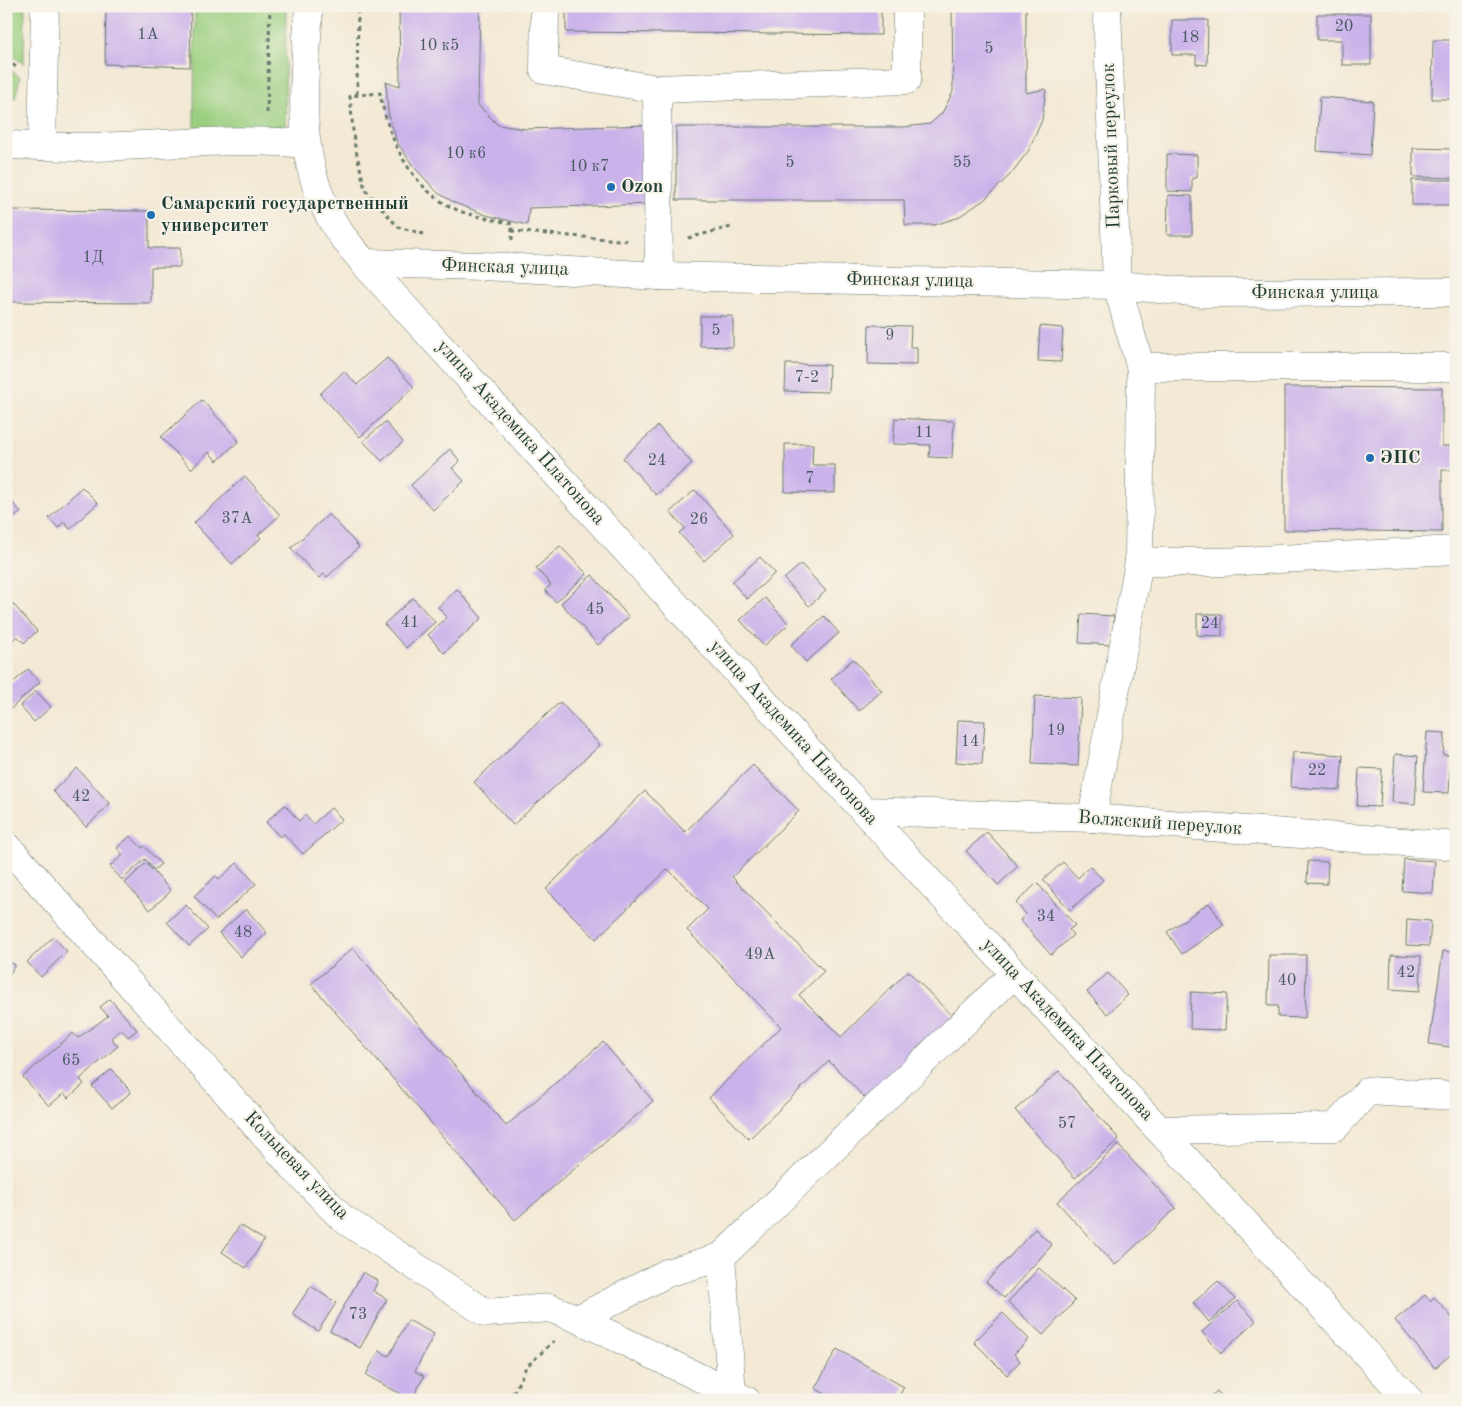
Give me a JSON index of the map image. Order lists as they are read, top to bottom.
{
  "streets": {
    "street": [
      "Парковый переулок",
      "Финская улица",
      "улица Академика Платонова",
      "Волжский переулок",
      "Кольцевая улица"
    ]
  },
  "crossings": [
    ["Парковый переулок", "Финская улица"],
    ["Парковый переулок", "Волжский переулок"],
    ["Финская улица", "улица Академика Платонова"],
    ["улица Академика Платонова", "Волжский переулок"]
  ],
  "places": ["Ozon", "Самарский государственный университет", "ЭПС"],
  "house_numbers": [
    "20",
    "1А",
    "18",
    "10 к5",
    "5",
    "10 к6",
    "5",
    "55",
    "10 к7",
    "1Д",
    "5",
    "9",
    "7-2",
    "11",
    "24",
    "7",
    "37А",
    "26",
    "45",
    "41",
    "24",
    "19",
    "14",
    "22",
    "42",
    "34",
    "48",
    "49А",
    "42",
    "40",
    "65",
    "57",
    "73"
  ]
}
